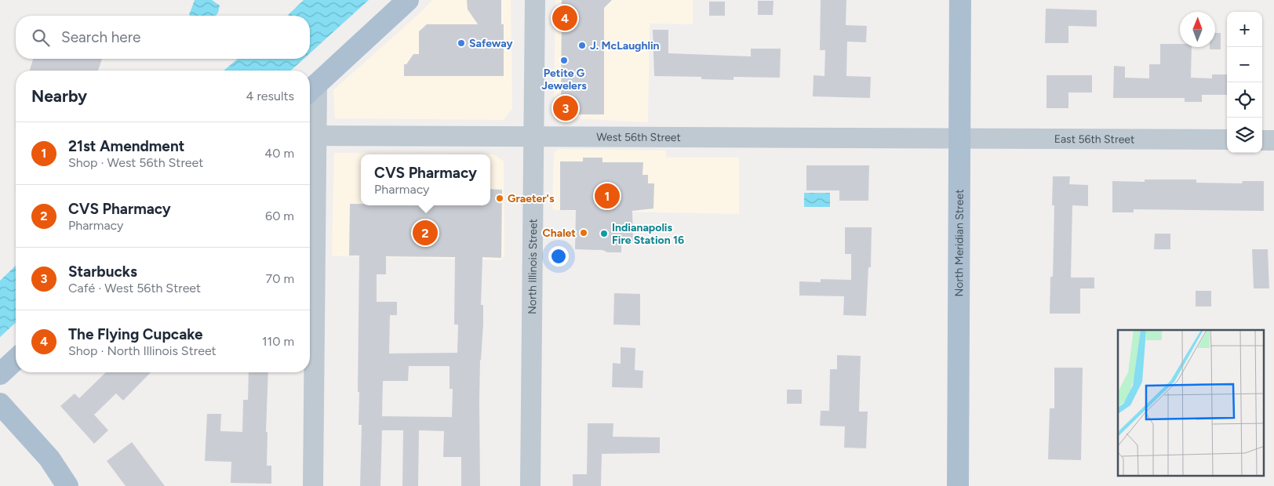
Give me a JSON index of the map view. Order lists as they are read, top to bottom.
{
  "streets": {
    "main road": ["North Meridian Street"],
    "street": ["West 56th Street", "East 56th Street", "North Illinois Street"]
  },
  "crossings": [
    ["West 56th Street", "East 56th Street"],
    ["West 56th Street", "North Meridian Street"],
    ["West 56th Street", "North Illinois Street"],
    ["East 56th Street", "North Meridian Street"]
  ],
  "places": [
    "Safeway",
    "J. McLaughlin",
    "Petite G Jewelers",
    "Graeter's",
    "Chalet",
    "Indianapolis Fire Station 16"
  ],
  "north": "top",
  "page": {
    "pins": [
      "4",
      "3",
      "1",
      "2"
    ],
    "map_buttons": ["+", "−"],
    "search": "Search here",
    "heading": ["Nearby", "4 results"],
    "list": [
      {
        "mark": "1",
        "name": "21st Amendment",
        "note": "Shop · West 56th Street",
        "value": "40 m"
      },
      {
        "mark": "2",
        "name": "CVS Pharmacy",
        "note": "Pharmacy",
        "value": "60 m"
      },
      {
        "mark": "3",
        "name": "Starbucks",
        "note": "Café · West 56th Street",
        "value": "70 m"
      },
      {
        "mark": "4",
        "name": "The Flying Cupcake",
        "note": "Shop · North Illinois Street",
        "value": "110 m"
      }
    ],
    "popup": ["CVS Pharmacy", "Pharmacy"]
  }
}
